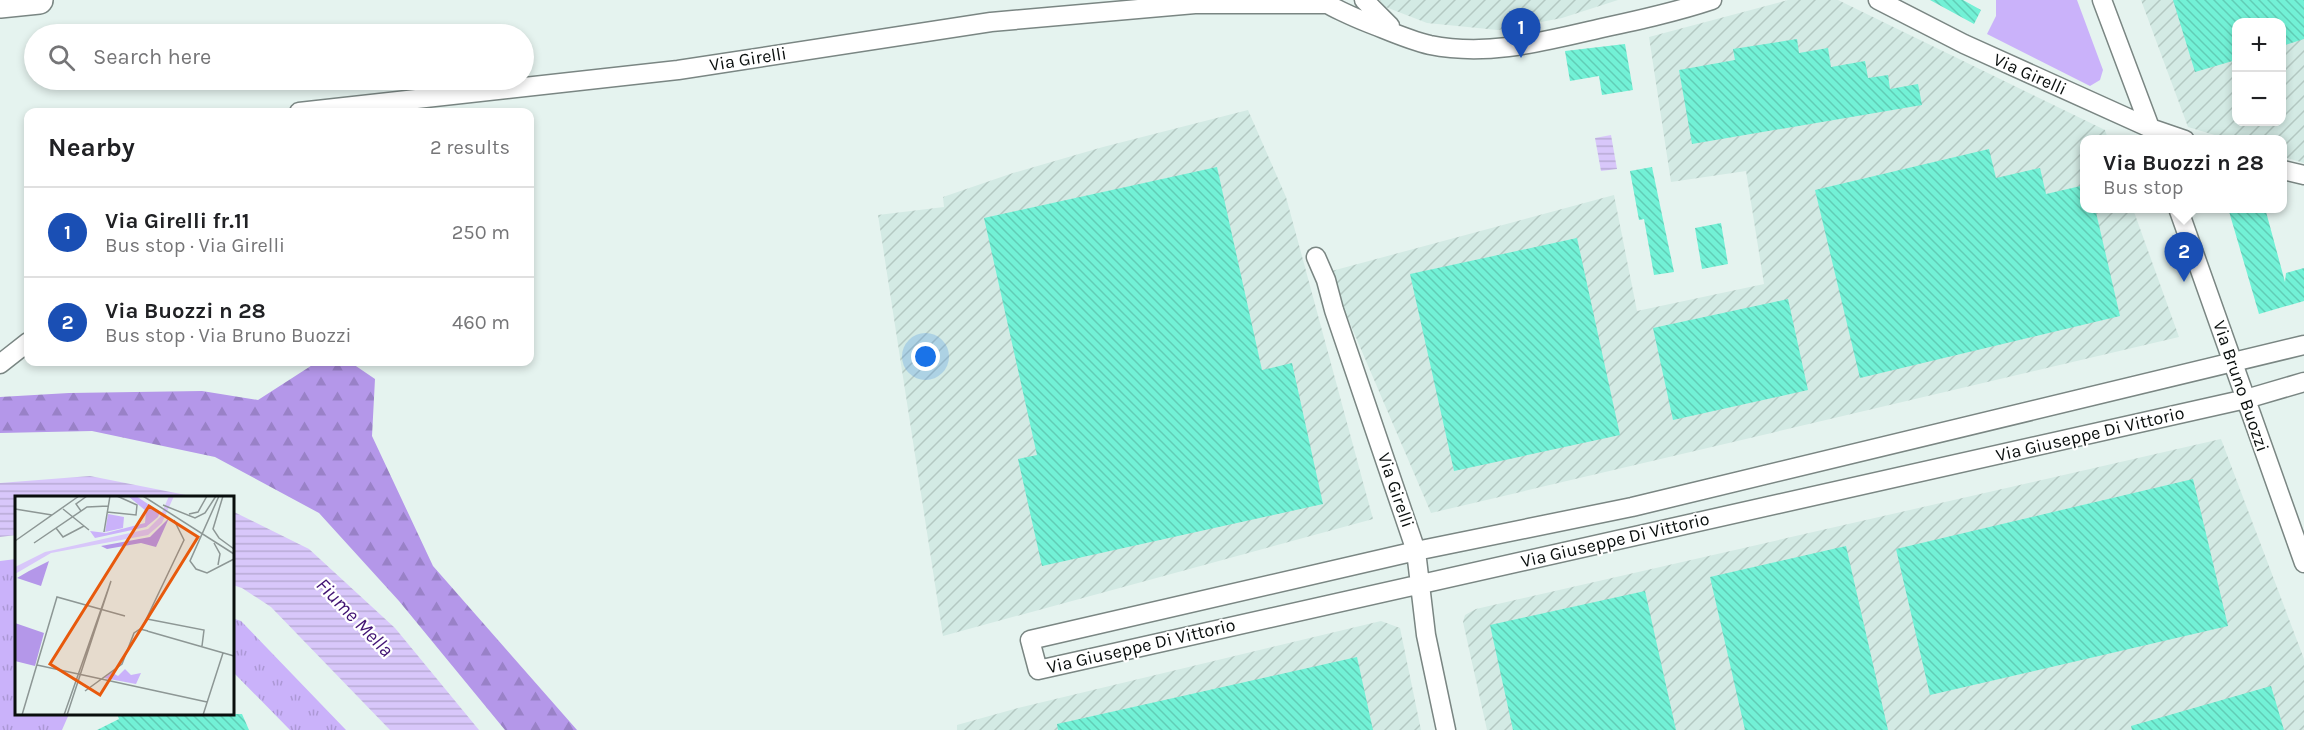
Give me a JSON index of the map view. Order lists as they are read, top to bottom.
{
  "streets": {
    "street": ["Via Girelli", "Via Bruno Buozzi", "Via Giuseppe Di Vittorio"]
  },
  "crossings": [
    ["Via Girelli", "Via Giuseppe Di Vittorio"],
    ["Via Bruno Buozzi", "Via Giuseppe Di Vittorio"]
  ],
  "water": ["Fiume Mella"],
  "page": {
    "pins": ["1", "2"],
    "map_buttons": ["+", "−"],
    "search": "Search here",
    "heading": ["Nearby", "2 results"],
    "popup": ["Via Buozzi n 28", "Bus stop"],
    "list": [
      {
        "mark": "1",
        "name": "Via Girelli fr.11",
        "note": "Bus stop · Via Girelli",
        "value": "250 m"
      },
      {
        "mark": "2",
        "name": "Via Buozzi n 28",
        "note": "Bus stop · Via Bruno Buozzi",
        "value": "460 m"
      }
    ]
  }
}
